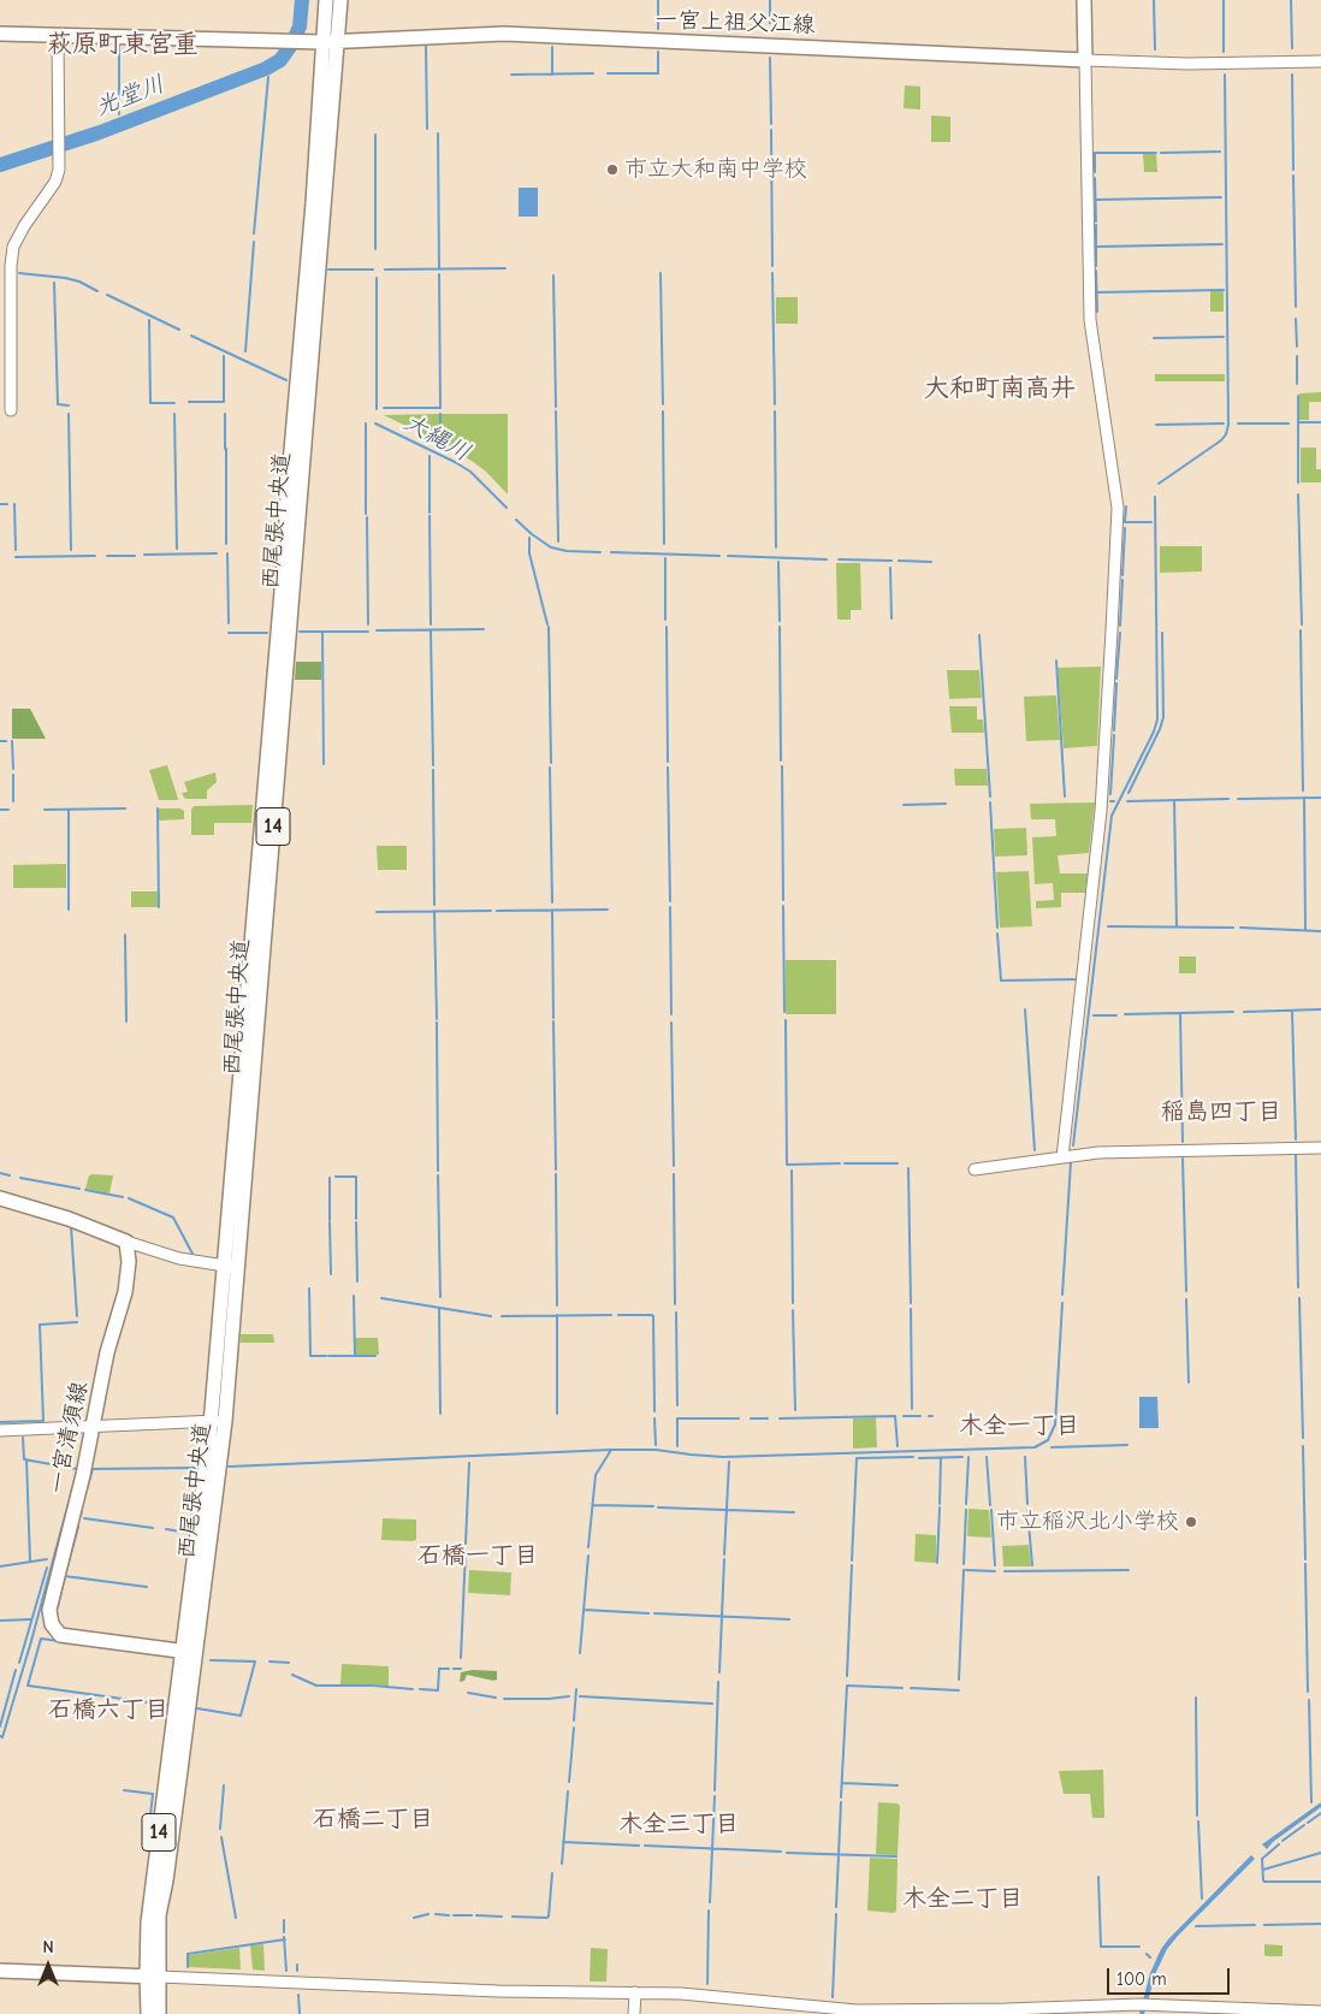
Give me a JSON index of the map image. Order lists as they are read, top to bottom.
{
  "streets": {
    "main road": [
      "一宮上祖父江線",
      "西尾張中央道",
      "14",
      "一宮清須線"
    ]
  },
  "crossings": [
    ["一宮上祖父江線", "西尾張中央道"],
    ["西尾張中央道", "一宮清須線"]
  ],
  "districts": [
    "萩原町東宮重",
    "大和町南高井",
    "稲島四丁目",
    "木全一丁目",
    "石橋一丁目",
    "石橋六丁目",
    "石橋二丁目",
    "木全三丁目",
    "木全二丁目"
  ],
  "water": ["光堂川", "大縄川"],
  "places": ["市立大和南中学校", "市立稲沢北小学校"],
  "scale_bar": "100 m",
  "north": "top"
}
